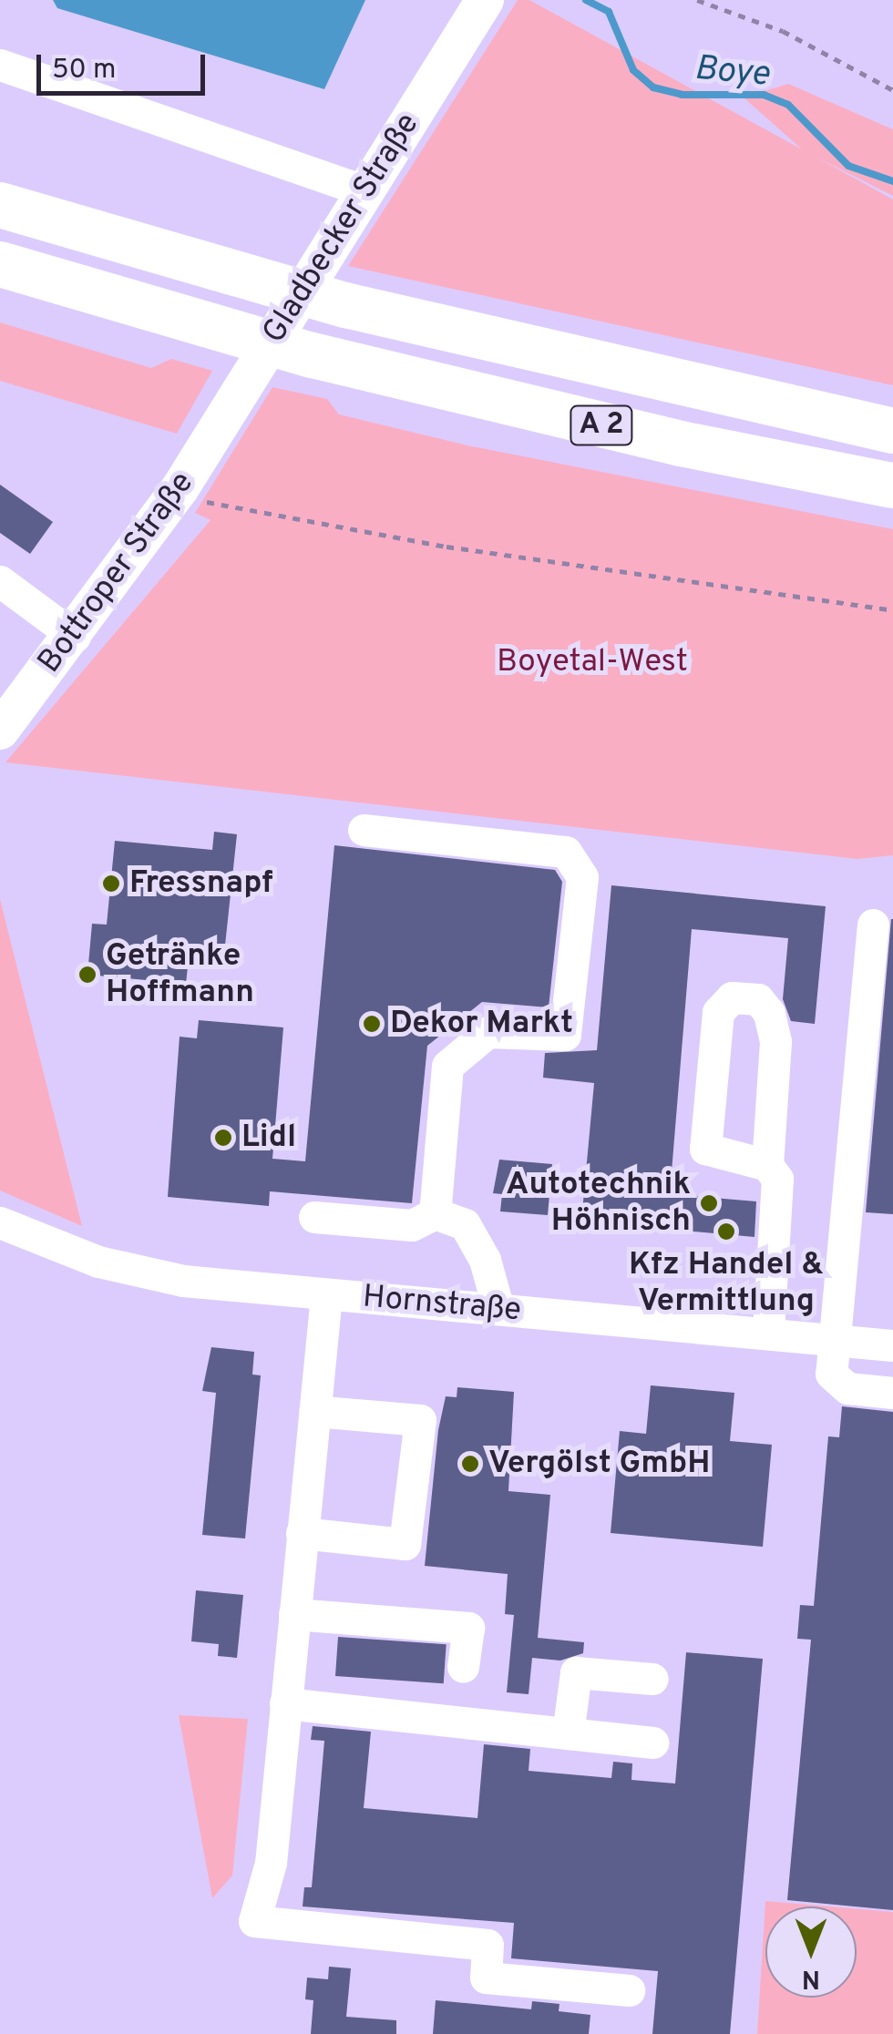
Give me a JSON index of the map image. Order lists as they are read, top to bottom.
{
  "streets": {
    "highway": ["A 2"],
    "main road": ["Gladbecker Straße", "Bottroper Straße"],
    "street": ["Hornstraße"]
  },
  "crossings": [
    ["Gladbecker Straße", "Bottroper Straße"]
  ],
  "water": ["Boye"],
  "parks": ["Boyetal-West"],
  "places": [
    "Fressnapf",
    "Getränke Hoffmann",
    "Dekor Markt",
    "Lidl",
    "Autotechnik Höhnisch",
    "Kfz Handel & Vermittlung",
    "Vergölst GmbH"
  ],
  "scale_bar": "50 m",
  "north": "bottom"
}
